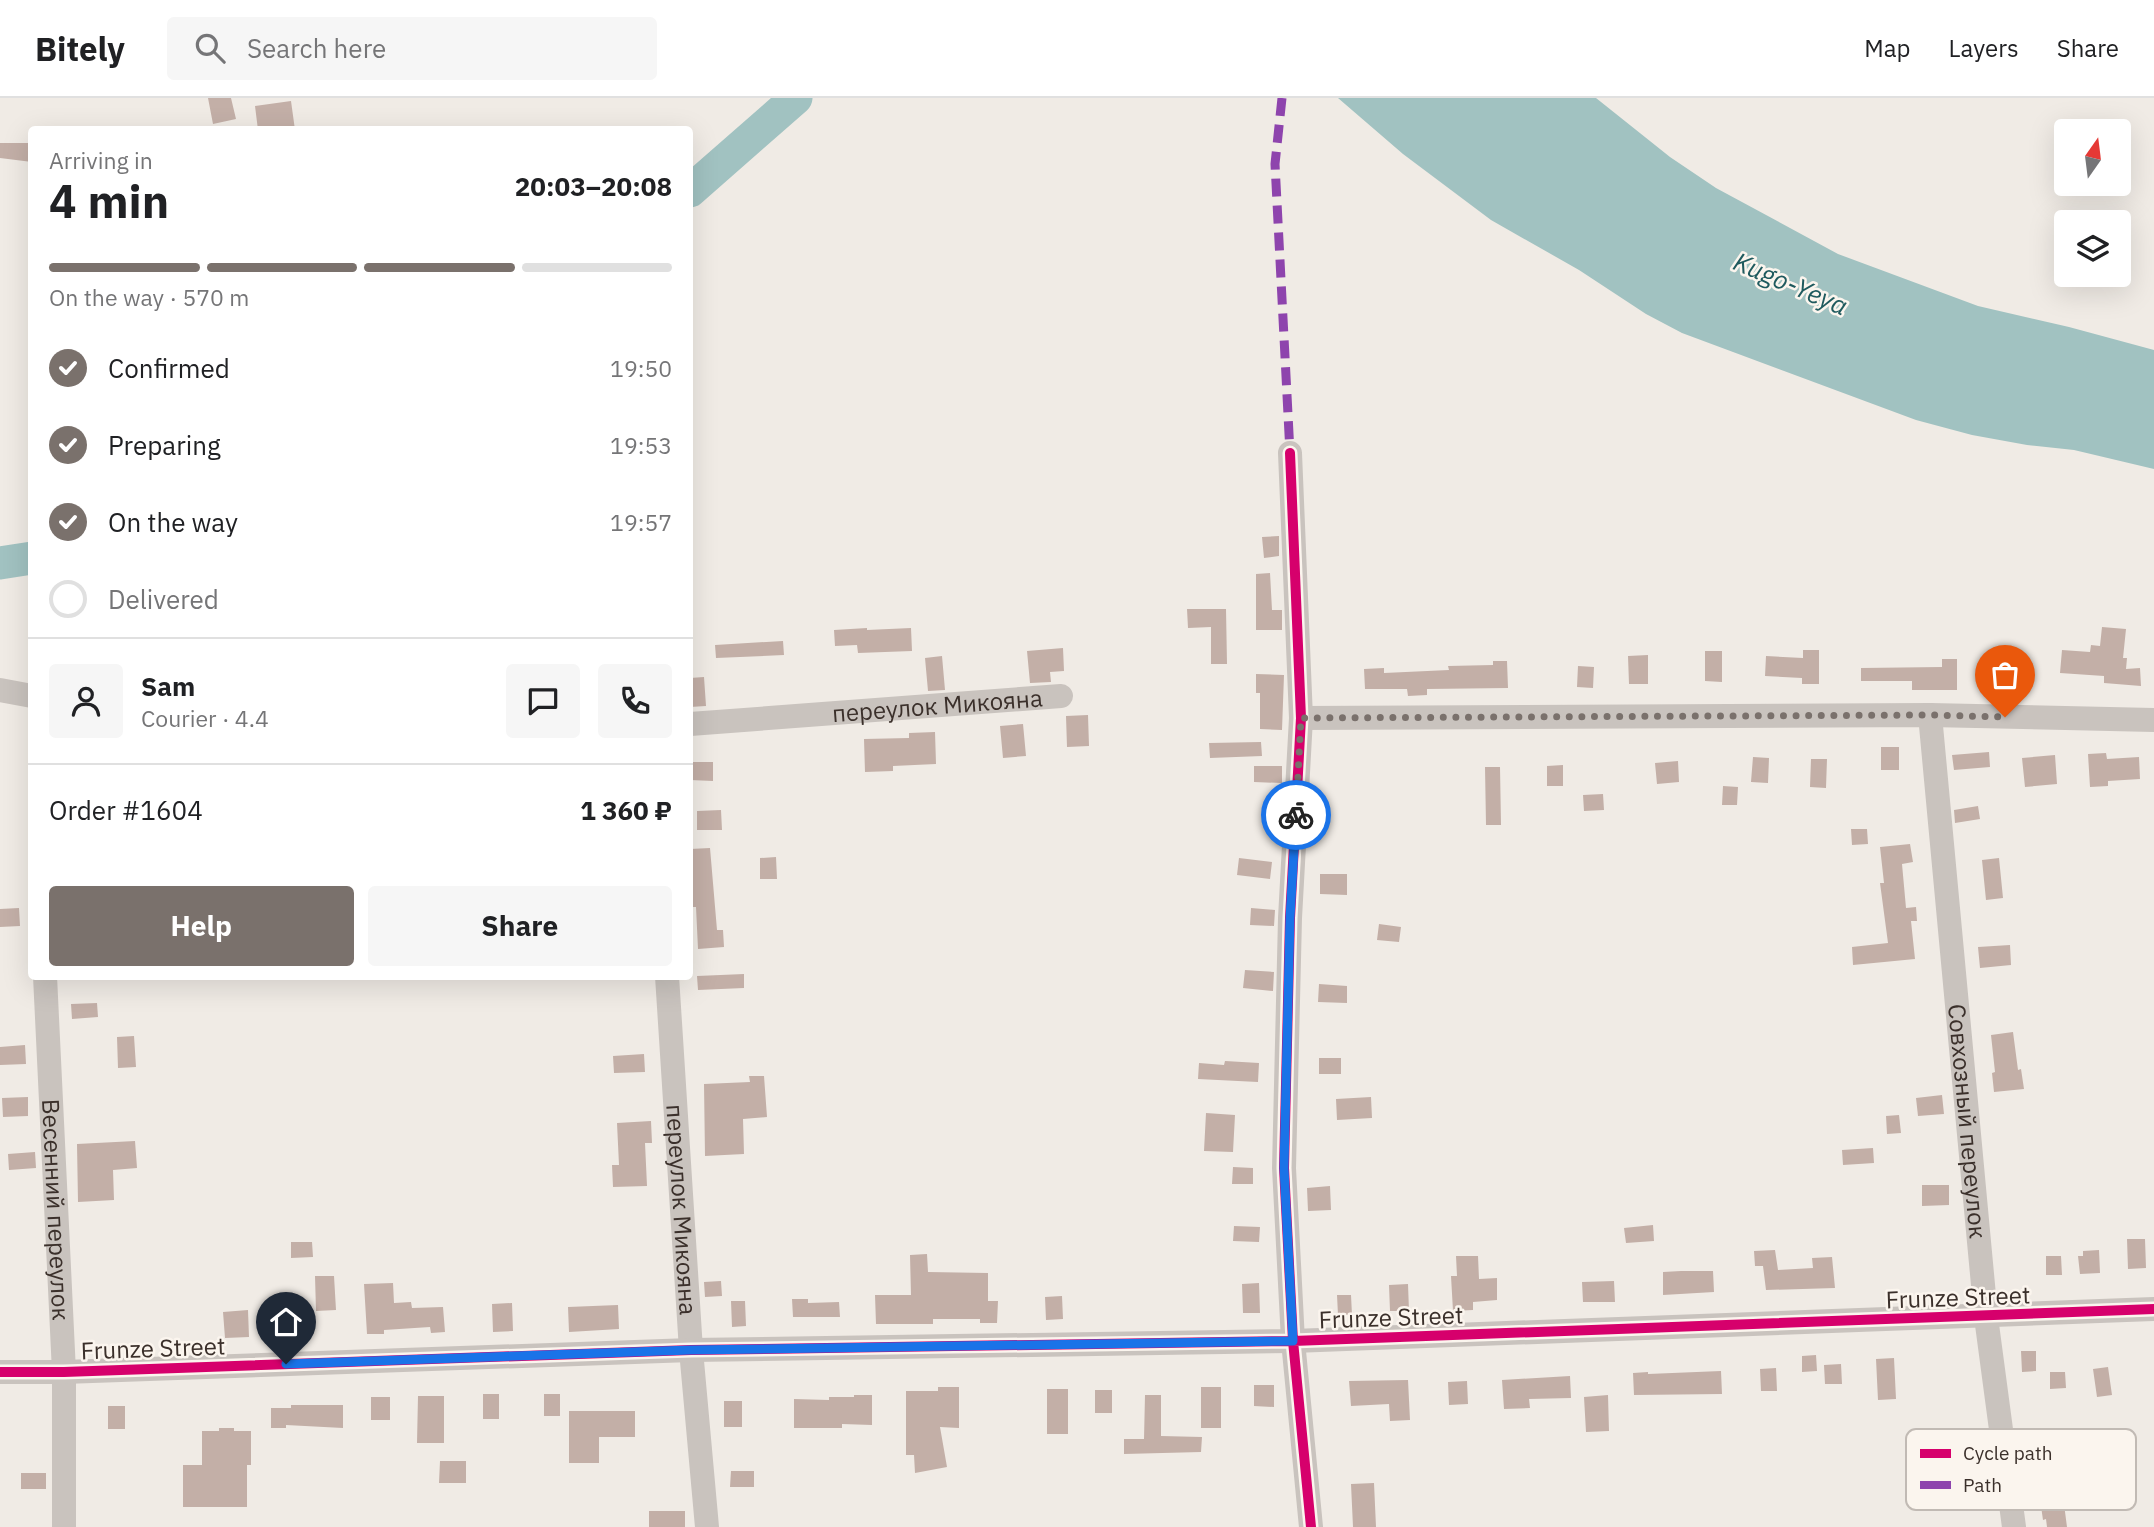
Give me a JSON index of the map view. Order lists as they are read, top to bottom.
{
  "streets": {
    "street": [
      "переулок Микояна",
      "Совхозный переулок",
      "Весенний переулок",
      "Frunze Street"
    ]
  },
  "crossings": [
    ["переулок Микояна", "Frunze Street"],
    ["Совхозный переулок", "Frunze Street"],
    ["Весенний переулок", "Frunze Street"]
  ],
  "water": ["Kugo-Yeya"],
  "legend": ["Cycle path", "Path"],
  "north": "top",
  "page": {
    "header": "Bitely",
    "search": "Search here",
    "nav": ["Map", "Layers", "Share"],
    "heading": ["4 min", "Arriving in", "20:03–20:08"],
    "panel": [
      "Sam",
      "Courier · 4.4",
      "Order #1604",
      "1 360 ₽"
    ],
    "bar": "On the way · 570 m",
    "list": [
      ["Confirmed", "19:50"],
      ["Preparing", "19:53"],
      ["On the way", "19:57"],
      "Delivered"
    ],
    "buttons": ["Help", "Share"]
  }
}
